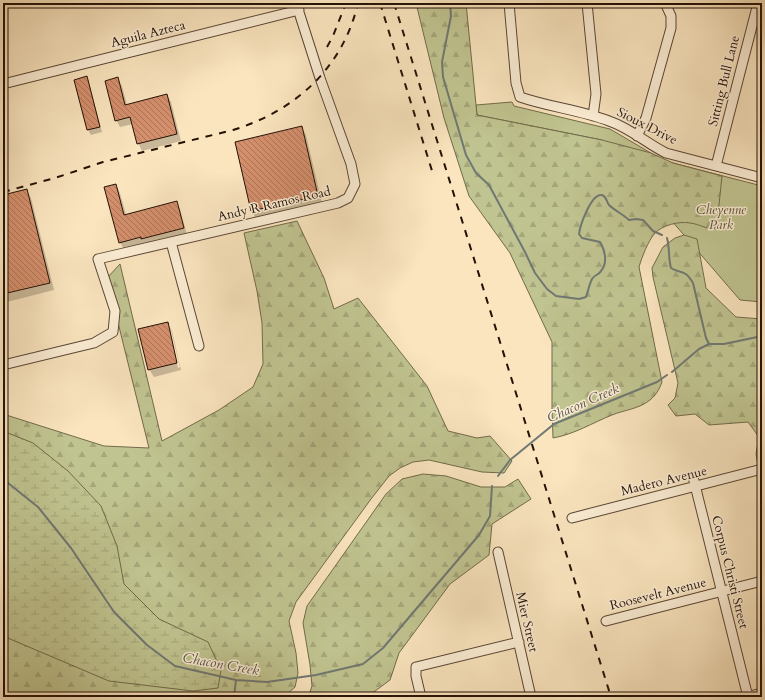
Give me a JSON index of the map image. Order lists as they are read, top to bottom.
{
  "streets": {
    "street": [
      "Aguila Azteca",
      "Sitting Bull Lane",
      "Sioux Drive",
      "Andy R Ramos Road",
      "Madero Avenue",
      "Corpus Christi Street",
      "Roosevelt Avenue",
      "Mier Street"
    ]
  },
  "crossings": [
    ["Aguila Azteca", "Andy R Ramos Road"],
    ["Sitting Bull Lane", "Sioux Drive"],
    ["Madero Avenue", "Corpus Christi Street"],
    ["Corpus Christi Street", "Roosevelt Avenue"]
  ],
  "water": ["Chacon Creek"],
  "parks": ["Cheyenne Park"]
}
